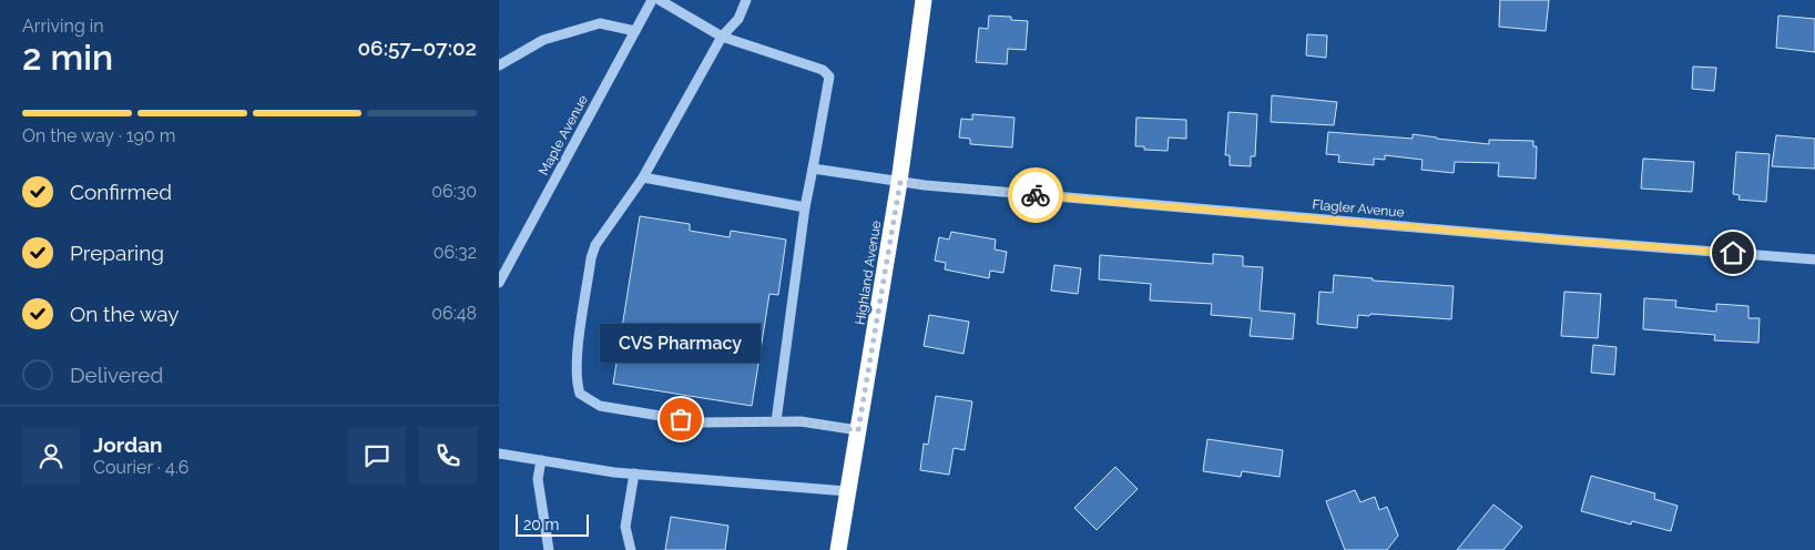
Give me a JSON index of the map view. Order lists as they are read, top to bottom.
{
  "streets": {
    "highway": ["Highland Avenue"],
    "street": ["Maple Avenue", "Flagler Avenue"]
  },
  "crossings": [
    ["Flagler Avenue", "Highland Avenue"]
  ],
  "places": ["CVS Pharmacy"],
  "scale_bar": "20 m",
  "page": {
    "heading": ["2 min", "Arriving in", "06:57–07:02"],
    "panel": ["Jordan", "Courier · 4.6"],
    "bar": "On the way · 190 m",
    "list": [
      ["Confirmed", "06:30"],
      ["Preparing", "06:32"],
      ["On the way", "06:48"],
      "Delivered"
    ],
    "bubble": "CVS Pharmacy",
    "scale": "20 m"
  }
}
